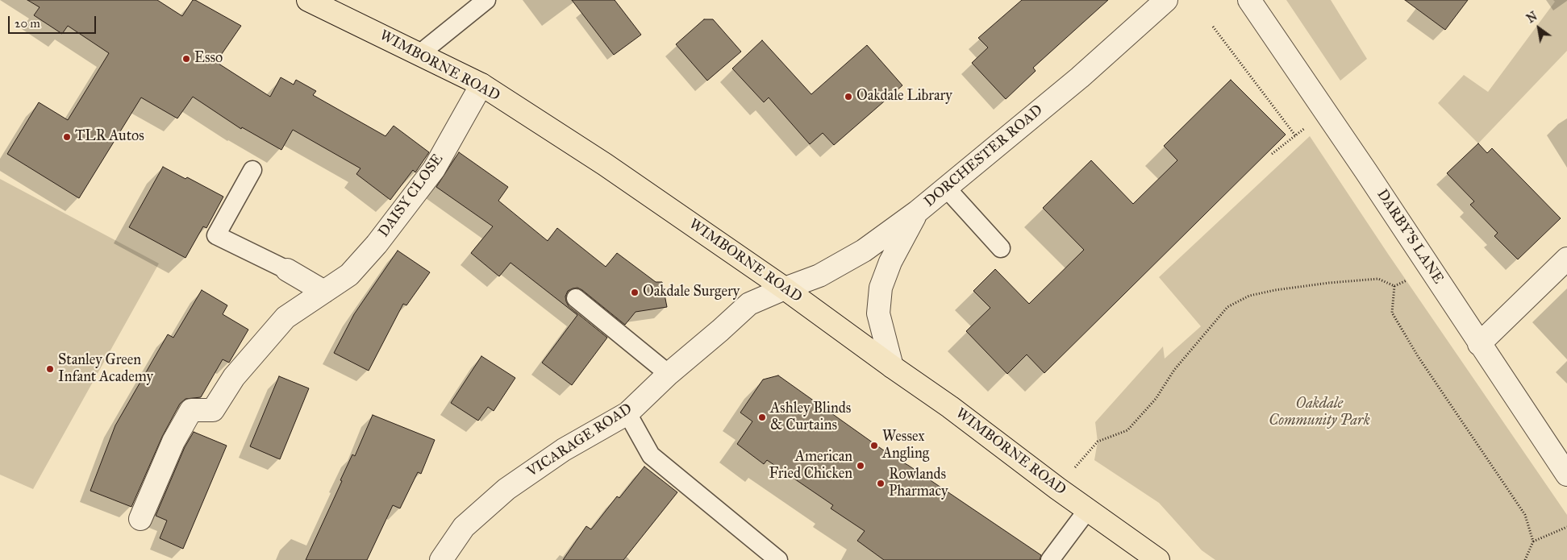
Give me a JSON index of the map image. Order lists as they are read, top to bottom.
{
  "streets": {
    "highway": ["WIMBORNE ROAD"],
    "street": [
      "DORCHESTER ROAD",
      "DAISY CLOSE",
      "DARBY'S LANE",
      "VICARAGE ROAD"
    ]
  },
  "crossings": [
    ["WIMBORNE ROAD", "DORCHESTER ROAD"],
    ["WIMBORNE ROAD", "DAISY CLOSE"],
    ["WIMBORNE ROAD", "VICARAGE ROAD"],
    ["DORCHESTER ROAD", "VICARAGE ROAD"]
  ],
  "parks": ["Oakdale Community Park"],
  "places": [
    "Esso",
    "Oakdale Library",
    "TLR Autos",
    "Oakdale Surgery",
    "Stanley Green Infant Academy",
    "Ashley Blinds & Curtains",
    "Wessex Angling",
    "American Fried Chicken",
    "Rowlands Pharmacy"
  ],
  "scale_bar": "20 m",
  "north": "top left"
}
